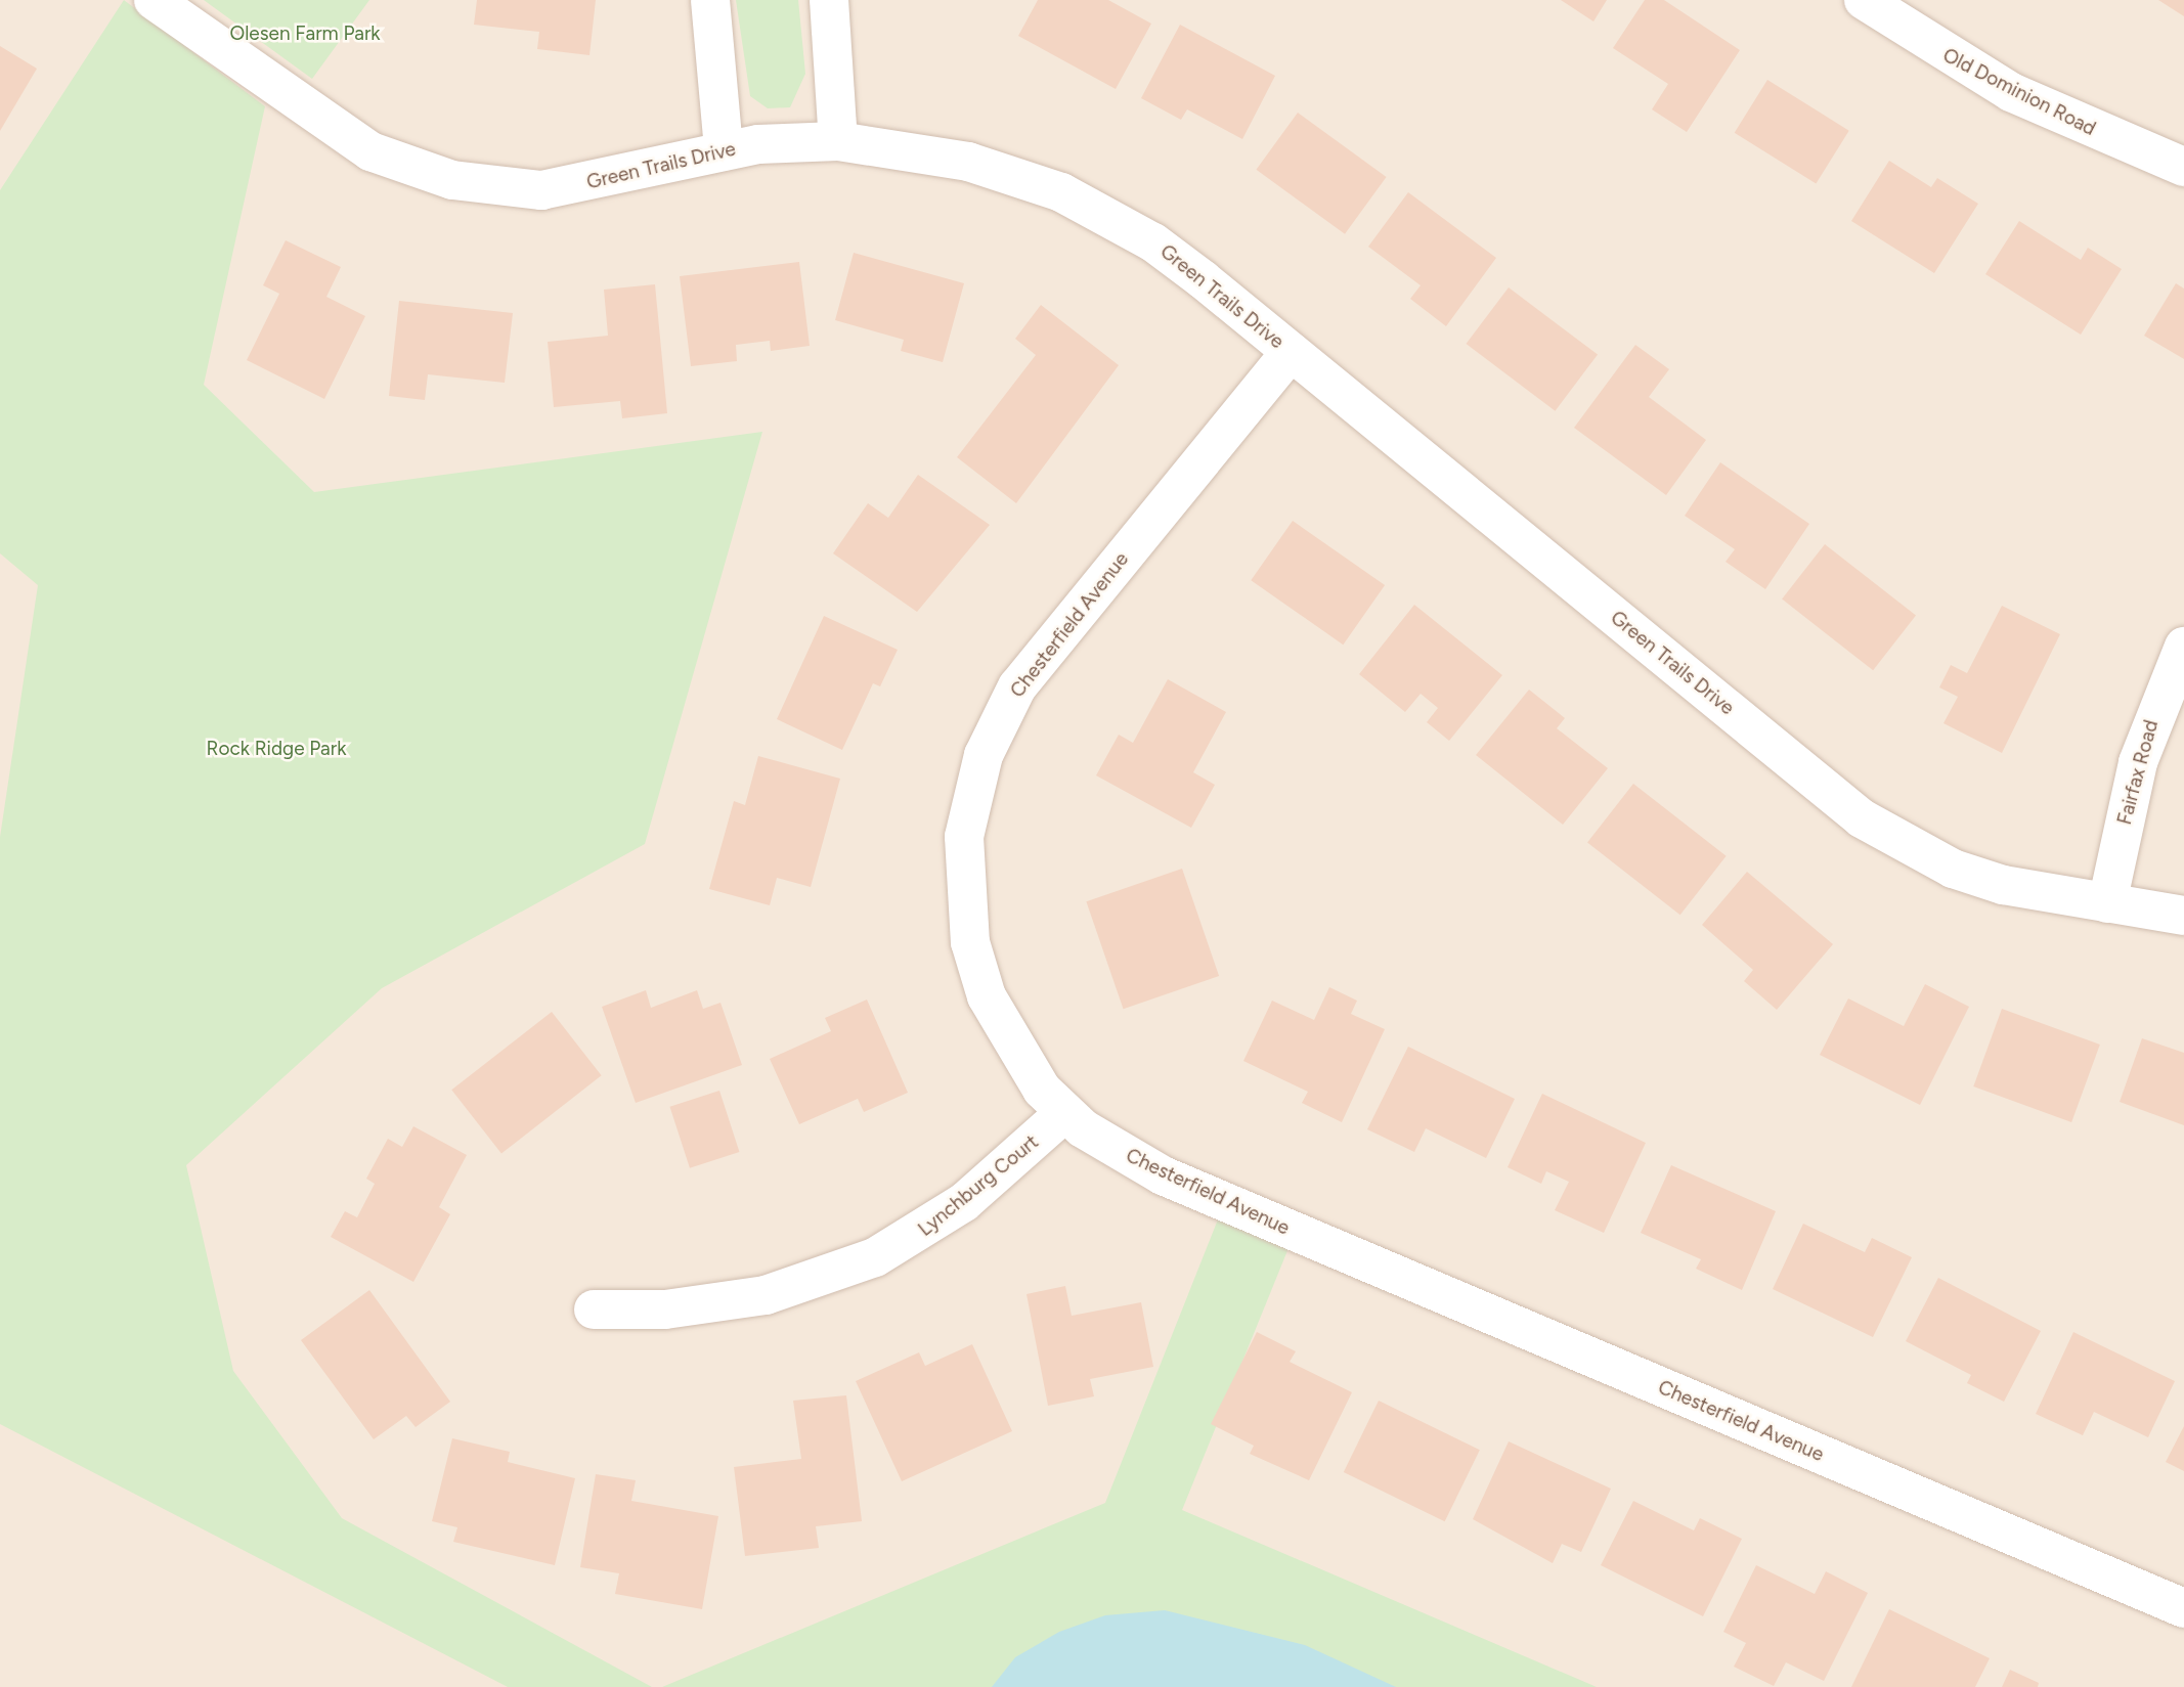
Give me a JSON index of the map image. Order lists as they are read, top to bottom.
{
  "streets": {
    "street": [
      "Old Dominion Road",
      "Green Trails Drive",
      "Chesterfield Avenue",
      "Fairfax Road",
      "Lynchburg Court"
    ]
  },
  "crossings": [
    ["Green Trails Drive", "Chesterfield Avenue"],
    ["Green Trails Drive", "Fairfax Road"],
    ["Chesterfield Avenue", "Lynchburg Court"]
  ],
  "parks": ["Olesen Farm Park", "Rock Ridge Park"]
}
